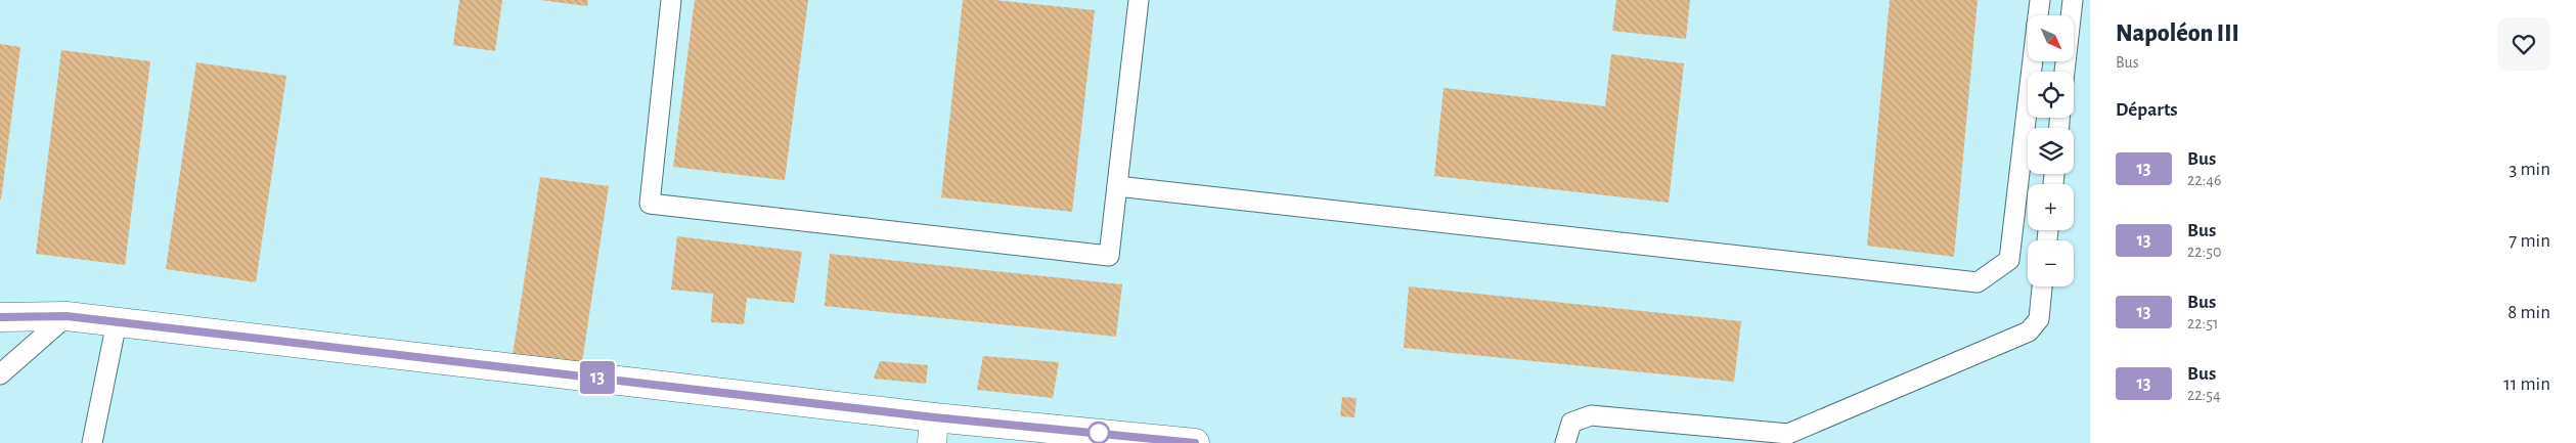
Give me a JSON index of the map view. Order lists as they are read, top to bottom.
{
  "lines": ["bus line 13"],
  "north": "bottom right",
  "page": {
    "on_map": "13",
    "heading": [
      ["Napoléon III", "Bus"],
      "Départs"
    ],
    "map_buttons": ["+", "−"],
    "list": [
      {
        "mark": "13",
        "name": "Bus",
        "note": "22:46",
        "value": "3 min"
      },
      {
        "mark": "13",
        "name": "Bus",
        "note": "22:50",
        "value": "7 min"
      },
      {
        "mark": "13",
        "name": "Bus",
        "note": "22:51",
        "value": "8 min"
      },
      {
        "mark": "13",
        "name": "Bus",
        "note": "22:54",
        "value": "11 min"
      }
    ]
  }
}
